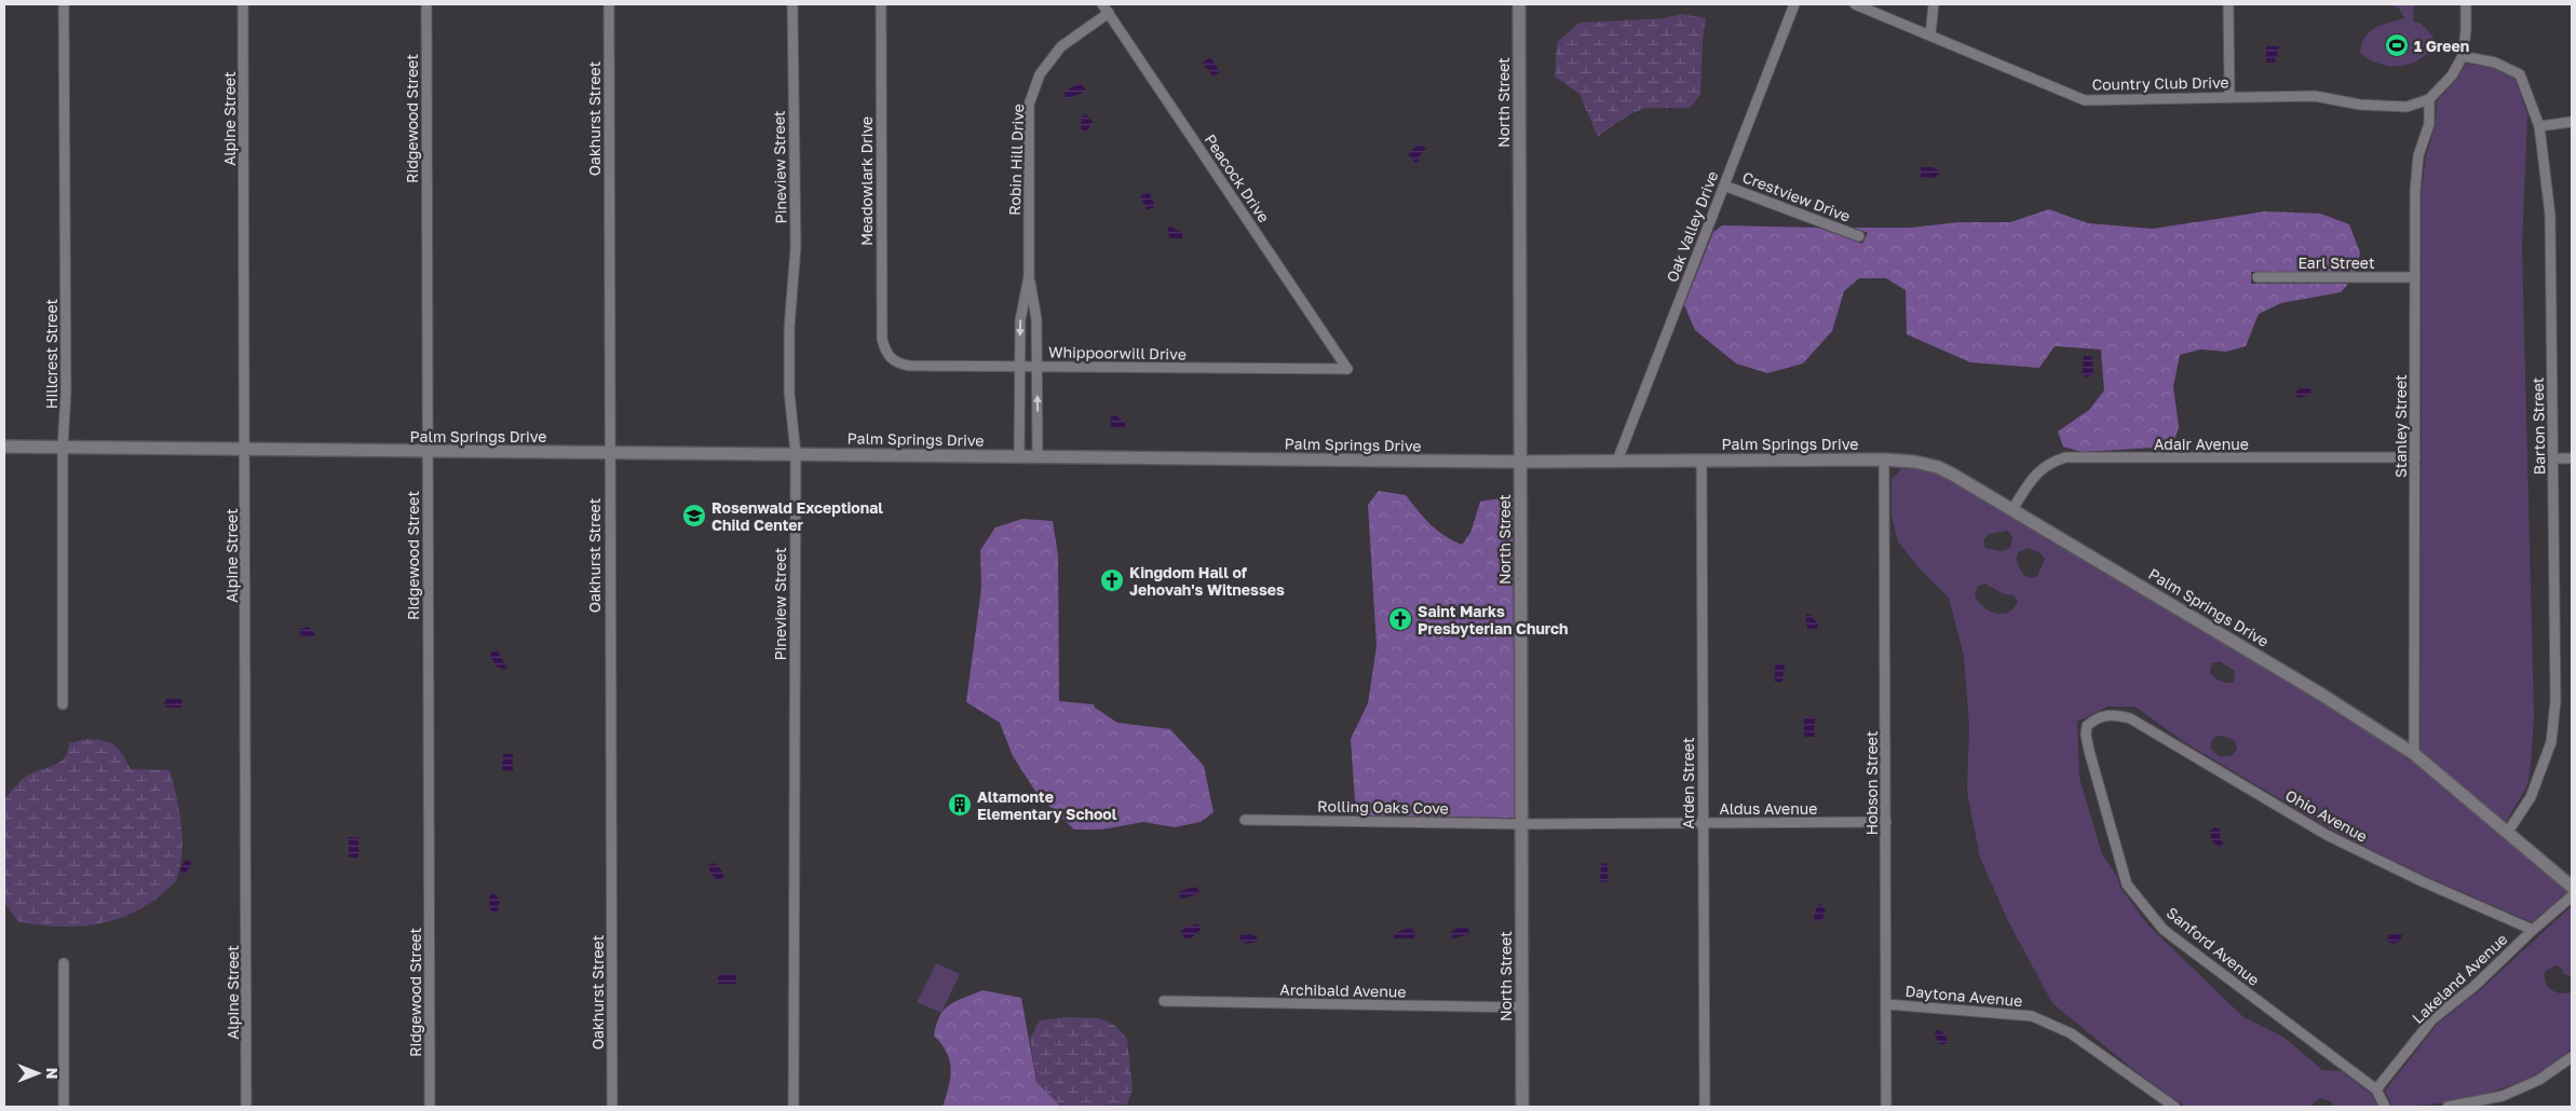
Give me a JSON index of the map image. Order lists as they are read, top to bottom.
{
  "streets": {
    "street": [
      "Country Club Drive",
      "North Street",
      "Alpine Street",
      "Ridgewood Street",
      "Oakhurst Street",
      "Robin Hill Drive",
      "Pineview Street",
      "Peacock Drive",
      "Meadowlark Drive",
      "Crestview Drive",
      "Oak Valley Drive",
      "Earl Street",
      "Whippoorwill Drive",
      "Hillcrest Street",
      "Stanley Street",
      "Barton Street",
      "Palm Springs Drive",
      "Adair Avenue",
      "Arden Street",
      "Hobson Street",
      "Rolling Oaks Cove",
      "Aldus Avenue",
      "Ohio Avenue",
      "Sanford Avenue",
      "Lakeland Avenue",
      "Archibald Avenue",
      "Daytona Avenue"
    ]
  },
  "crossings": [
    ["Country Club Drive", "Stanley Street"],
    ["North Street", "Palm Springs Drive"],
    ["North Street", "Rolling Oaks Cove"],
    ["North Street", "Aldus Avenue"],
    ["North Street", "Archibald Avenue"],
    ["Alpine Street", "Palm Springs Drive"],
    ["Ridgewood Street", "Palm Springs Drive"],
    ["Oakhurst Street", "Palm Springs Drive"],
    ["Robin Hill Drive", "Peacock Drive"],
    ["Robin Hill Drive", "Whippoorwill Drive"],
    ["Robin Hill Drive", "Palm Springs Drive"],
    ["Pineview Street", "Palm Springs Drive"],
    ["Peacock Drive", "Whippoorwill Drive"],
    ["Meadowlark Drive", "Whippoorwill Drive"],
    ["Crestview Drive", "Oak Valley Drive"],
    ["Oak Valley Drive", "Palm Springs Drive"],
    ["Earl Street", "Stanley Street"],
    ["Hillcrest Street", "Palm Springs Drive"],
    ["Stanley Street", "Palm Springs Drive"],
    ["Stanley Street", "Adair Avenue"],
    ["Barton Street", "Palm Springs Drive"],
    ["Palm Springs Drive", "Adair Avenue"],
    ["Palm Springs Drive", "Arden Street"],
    ["Palm Springs Drive", "Hobson Street"],
    ["Arden Street", "Aldus Avenue"],
    ["Hobson Street", "Aldus Avenue"],
    ["Hobson Street", "Daytona Avenue"],
    ["Rolling Oaks Cove", "Aldus Avenue"],
    ["Ohio Avenue", "Sanford Avenue"],
    ["Ohio Avenue", "Lakeland Avenue"],
    ["Sanford Avenue", "Lakeland Avenue"]
  ],
  "places": {
    "sports": ["1 Green"],
    "school or university": ["Rosenwald Exceptional Child Center"],
    "church": ["Kingdom Hall of Jehovah's Witnesses", "Saint Marks Presbyterian Church"],
    "building": ["Altamonte Elementary School"]
  },
  "north": "right"
}
